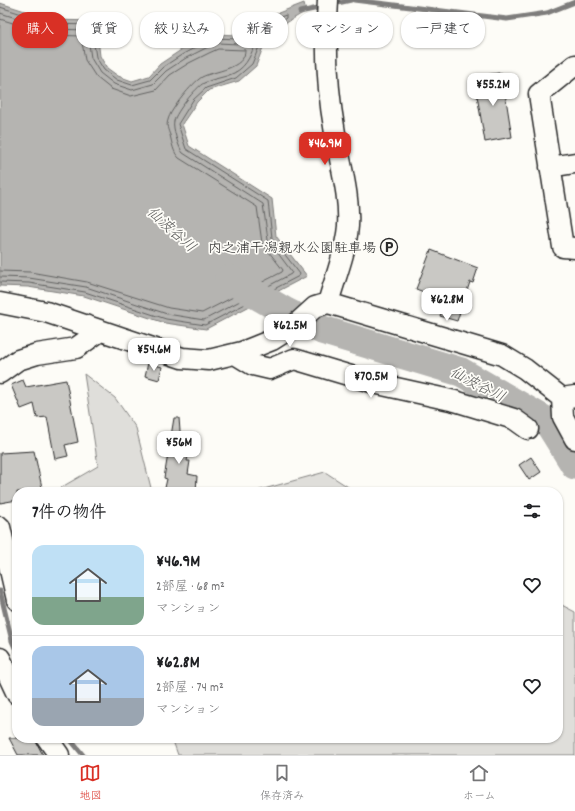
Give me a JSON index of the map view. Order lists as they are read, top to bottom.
{
  "water": ["仙波谷川"],
  "places": {
    "parking": ["内之浦干潟親水公園駐車場"]
  },
  "page": {
    "chip": [
      "購入",
      "賃貸",
      "絞り込み",
      "新着",
      "マンション",
      "一戸建て"
    ],
    "price": [
      "¥55.2M",
      "¥46.9M",
      "¥62.8M",
      "¥62.5M",
      "¥54.6M",
      "¥70.5M",
      "¥56M"
    ],
    "heading": "7件の物件",
    "list": [
      {
        "name": "¥46.9M",
        "note": "2部屋 · 68 m² · マンション"
      },
      {
        "name": "¥62.8M",
        "note": "2部屋 · 74 m² · マンション"
      }
    ],
    "tabs": ["地図", "保存済み", "ホーム"]
  }
}
